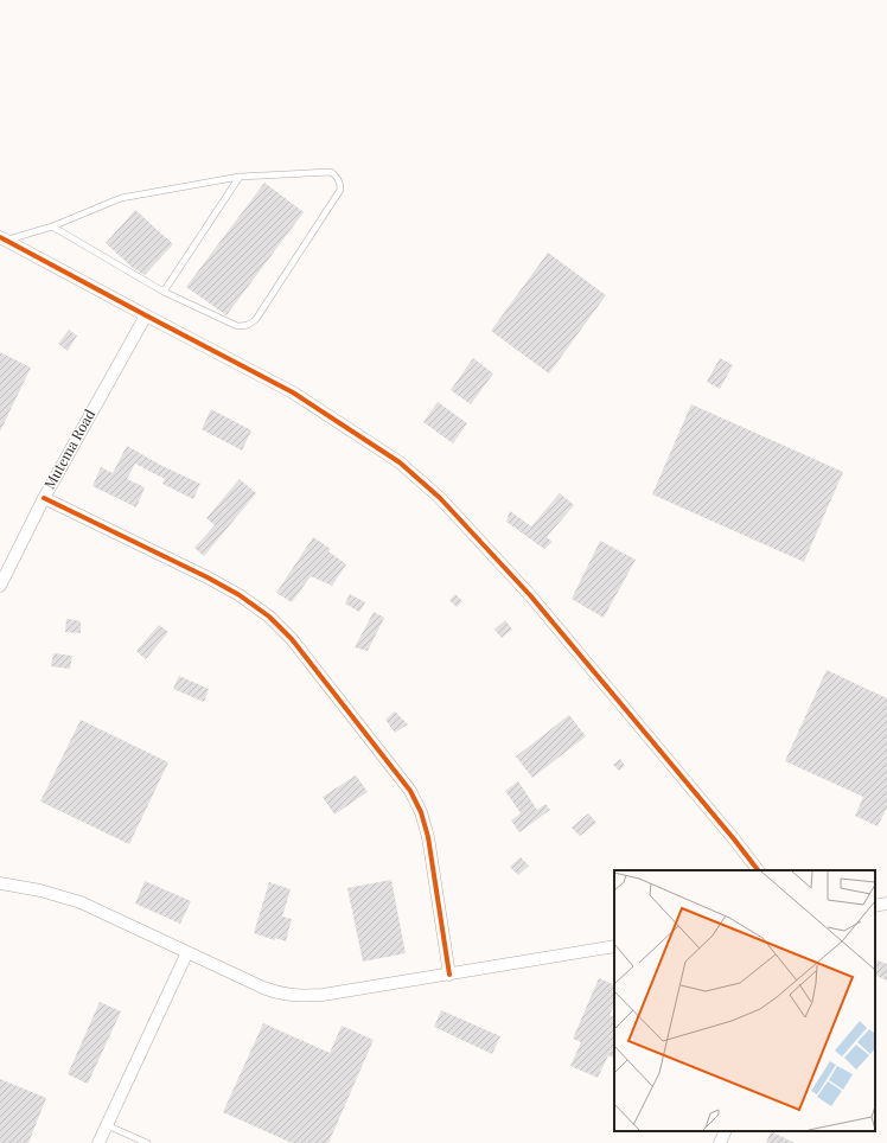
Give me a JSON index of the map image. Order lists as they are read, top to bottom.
{
  "streets": {
    "street": ["Mutema Road"]
  }
}
